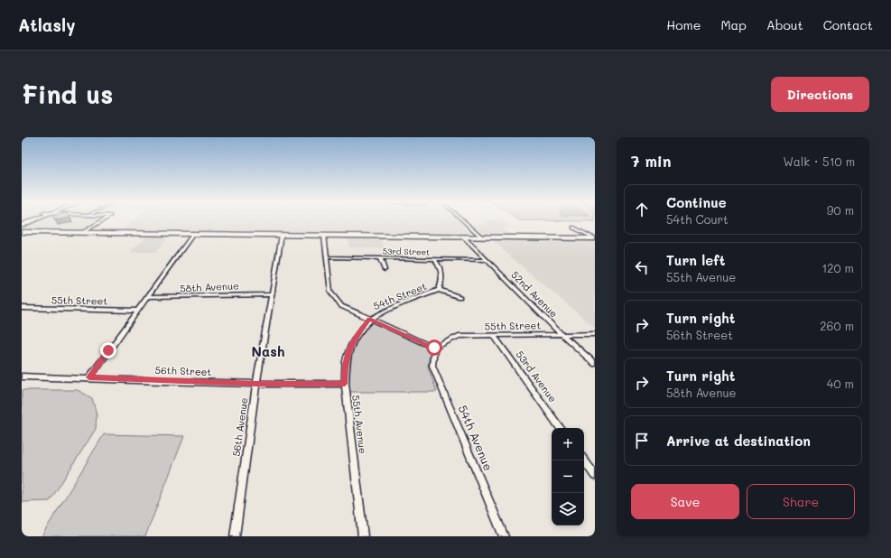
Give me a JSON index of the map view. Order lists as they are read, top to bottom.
{
  "streets": {
    "street": [
      "53rd Street",
      "58th Avenue",
      "52nd Avenue",
      "54th Street",
      "55th Street",
      "56th Street",
      "53rd Avenue",
      "55th Avenue",
      "56th Avenue",
      "54th Avenue"
    ]
  },
  "crossings": [
    ["53rd Street", "52nd Avenue"],
    ["58th Avenue", "56th Avenue"],
    ["52nd Avenue", "55th Street"],
    ["54th Street", "55th Avenue"],
    ["55th Street", "53rd Avenue"],
    ["55th Street", "54th Avenue"],
    ["56th Street", "55th Avenue"],
    ["56th Street", "56th Avenue"]
  ],
  "districts": ["Nash"],
  "page": {
    "header": "Atlasly",
    "nav": [
      "Home",
      "Map",
      "About",
      "Contact"
    ],
    "buttons": [
      "Directions",
      ["Save", "Share"]
    ],
    "title": "Find us",
    "heading": ["7 min", "Walk · 510 m"],
    "list": [
      ["Continue", "54th Court", "90 m"],
      ["Turn left", "55th Avenue", "120 m"],
      ["Turn right", "56th Street", "260 m"],
      ["Turn right", "58th Avenue", "40 m"],
      "Arrive at destination"
    ],
    "map_buttons": ["+", "−"]
  }
}
